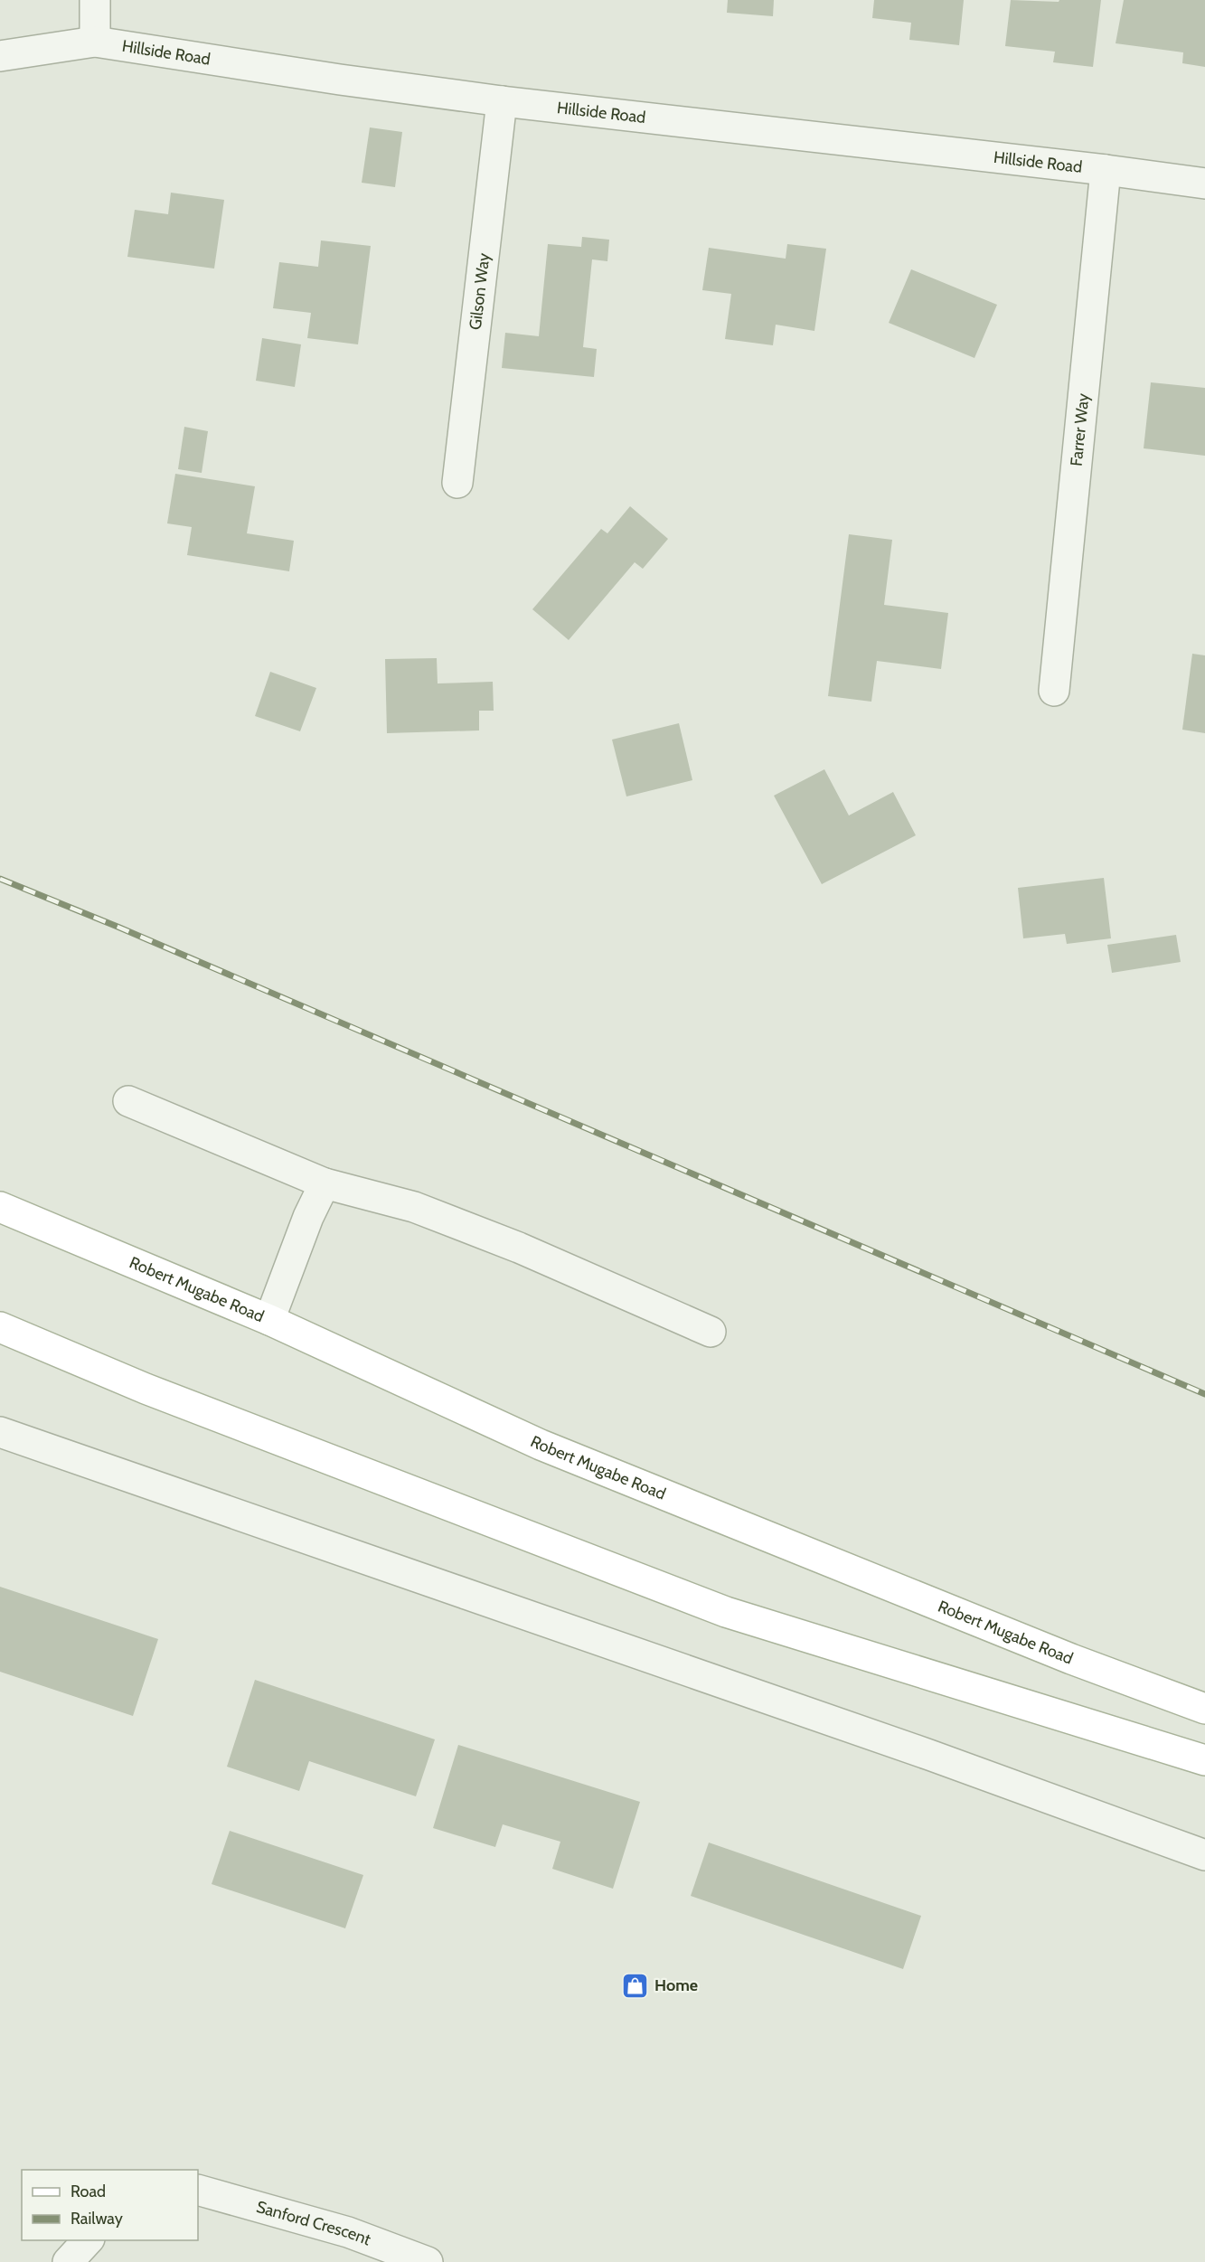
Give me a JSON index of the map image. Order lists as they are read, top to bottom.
{
  "streets": {
    "main road": ["Robert Mugabe Road"],
    "street": [
      "Hillside Road",
      "Gilson Way",
      "Farrer Way",
      "Sanford Crescent"
    ]
  },
  "crossings": [
    ["Hillside Road", "Gilson Way"],
    ["Hillside Road", "Farrer Way"]
  ],
  "places": {
    "shop": ["Home"]
  },
  "legend": ["Road", "Railway"]
}
